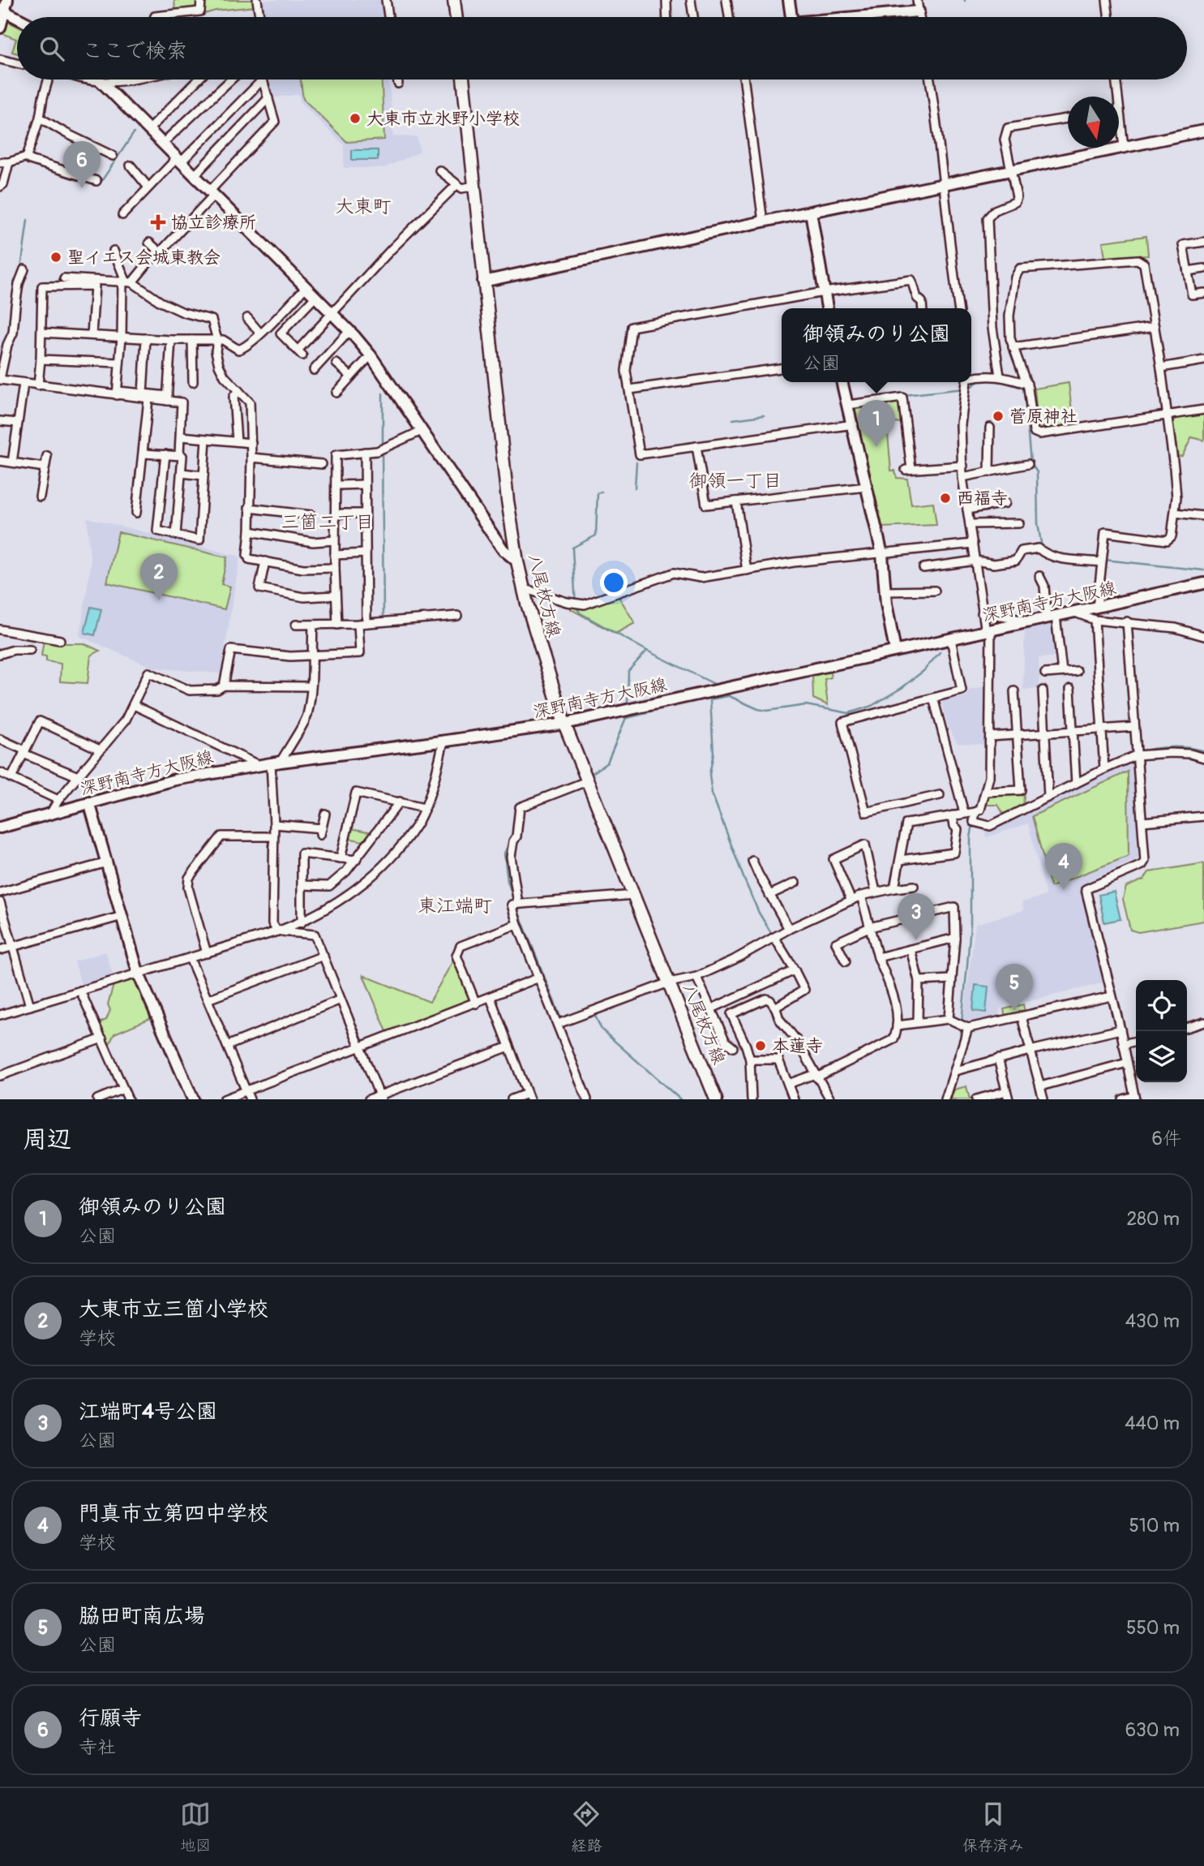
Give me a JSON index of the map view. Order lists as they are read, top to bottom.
{
  "streets": {
    "main road": ["八尾枚方線"],
    "street": ["深野南寺方大阪線"]
  },
  "crossings": [
    ["八尾枚方線", "深野南寺方大阪線"]
  ],
  "districts": [
    "大東町",
    "御領一丁目",
    "三箇二丁目",
    "東江端町"
  ],
  "places": {
    "other": [
      "大東市立氷野小学校",
      "聖イエス会城東教会",
      "菅原神社",
      "西福寺",
      "本蓮寺"
    ],
    "health": ["協立診療所"]
  },
  "north": "bottom",
  "page": {
    "search": "ここで検索",
    "pins": [
      "6",
      "1",
      "2",
      "4",
      "3",
      "5"
    ],
    "popup": ["御領みのり公園", "公園"],
    "heading": ["周辺", "6件"],
    "list": [
      {
        "mark": "1",
        "name": "御領みのり公園",
        "note": "公園",
        "value": "280 m"
      },
      {
        "mark": "2",
        "name": "大東市立三箇小学校",
        "note": "学校",
        "value": "430 m"
      },
      {
        "mark": "3",
        "name": "江端町4号公園",
        "note": "公園",
        "value": "440 m"
      },
      {
        "mark": "4",
        "name": "門真市立第四中学校",
        "note": "学校",
        "value": "510 m"
      },
      {
        "mark": "5",
        "name": "脇田町南広場",
        "note": "公園",
        "value": "550 m"
      },
      {
        "mark": "6",
        "name": "行願寺",
        "note": "寺社",
        "value": "630 m"
      }
    ],
    "nav": ["地図", "経路", "保存済み"]
  }
}
